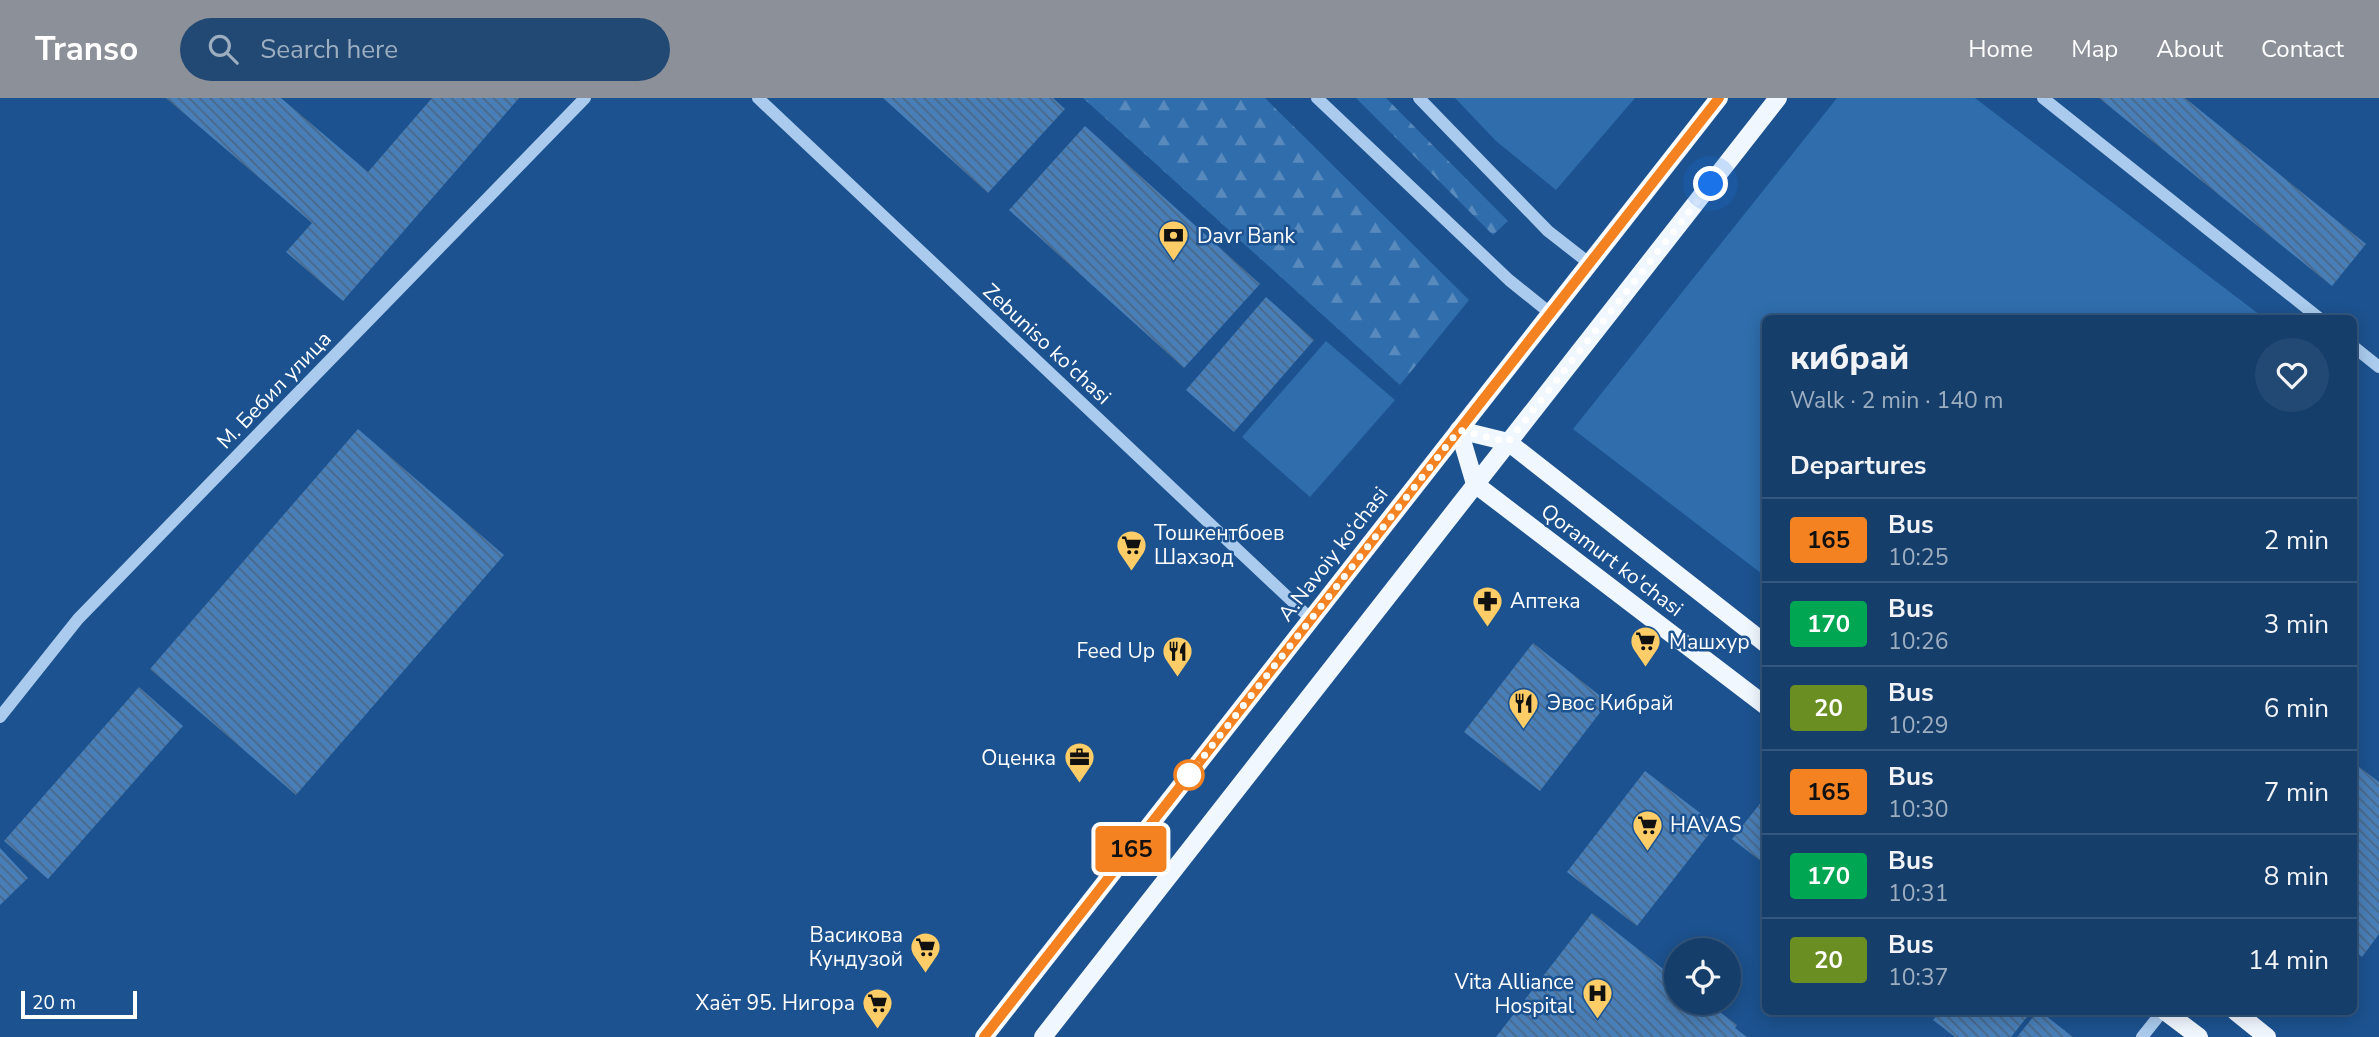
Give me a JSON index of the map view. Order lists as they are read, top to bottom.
{
  "streets": {
    "main road": ["A.Navoiy ko‘chasi", "Qoramurt ko'chasi"],
    "street": ["Zebuniso ko'chasi", "М. Бебил улица"]
  },
  "crossings": [
    ["Zebuniso ko'chasi", "A.Navoiy ko‘chasi"]
  ],
  "places": {
    "bank": ["Davr Bank"],
    "supermarket": [
      "Тошкентбоев Шахзод",
      "Машхур",
      "HAVAS",
      "Васикова Кундузой",
      "Хаёт 95. Нигора"
    ],
    "pharmacy": ["Аптека"],
    "restaurant": ["Feed Up", "Эвос Кибрай"],
    "office": ["Оценка"],
    "hospital": ["Vita Alliance Hospital"]
  },
  "lines": ["bus line 165"],
  "scale_bar": "20 m",
  "page": {
    "header": "Transo",
    "search": "Search here",
    "nav": [
      "Home",
      "Map",
      "About",
      "Contact"
    ],
    "on_map": "165",
    "heading": [
      ["кибрай", "Walk · 2 min · 140 m"],
      "Departures"
    ],
    "list": [
      {
        "mark": "165",
        "name": "Bus",
        "note": "10:25",
        "value": "2 min"
      },
      {
        "mark": "170",
        "name": "Bus",
        "note": "10:26",
        "value": "3 min"
      },
      {
        "mark": "20",
        "name": "Bus",
        "note": "10:29",
        "value": "6 min"
      },
      {
        "mark": "165",
        "name": "Bus",
        "note": "10:30",
        "value": "7 min"
      },
      {
        "mark": "170",
        "name": "Bus",
        "note": "10:31",
        "value": "8 min"
      },
      {
        "mark": "20",
        "name": "Bus",
        "note": "10:37",
        "value": "14 min"
      }
    ],
    "scale": "20 m"
  }
}
